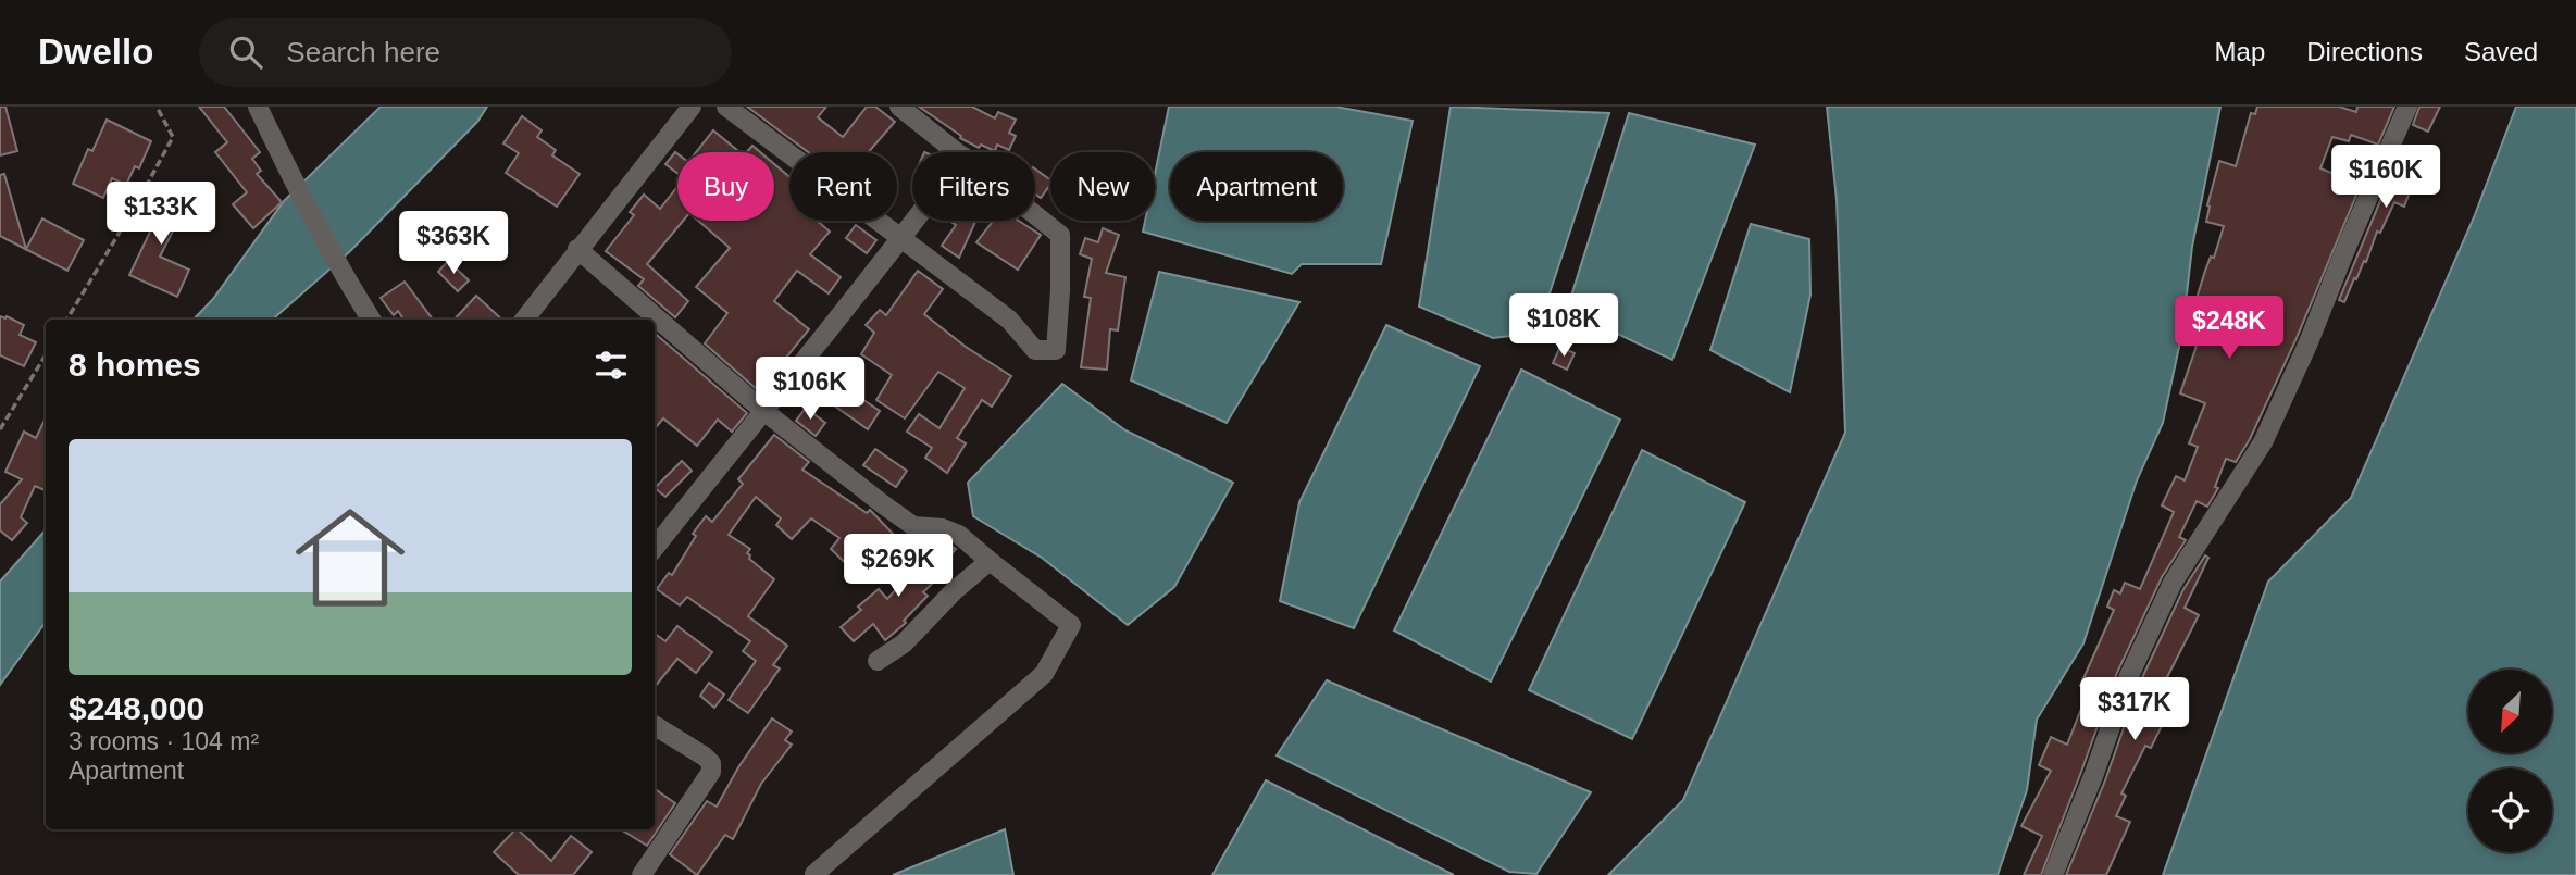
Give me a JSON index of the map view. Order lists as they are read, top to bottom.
{
  "north": "bottom left",
  "page": {
    "header": "Dwello",
    "search": "Search here",
    "nav": ["Map", "Directions", "Saved"],
    "price": [
      "$160K",
      "$133K",
      "$363K",
      "$108K",
      "$248K",
      "$106K",
      "$269K",
      "$317K"
    ],
    "chip": [
      "Buy",
      "Rent",
      "Filters",
      "New",
      "Apartment"
    ],
    "heading": "8 homes",
    "list": [
      {
        "name": "$248,000",
        "note": "3 rooms · 104 m² · Apartment"
      }
    ]
  }
}
